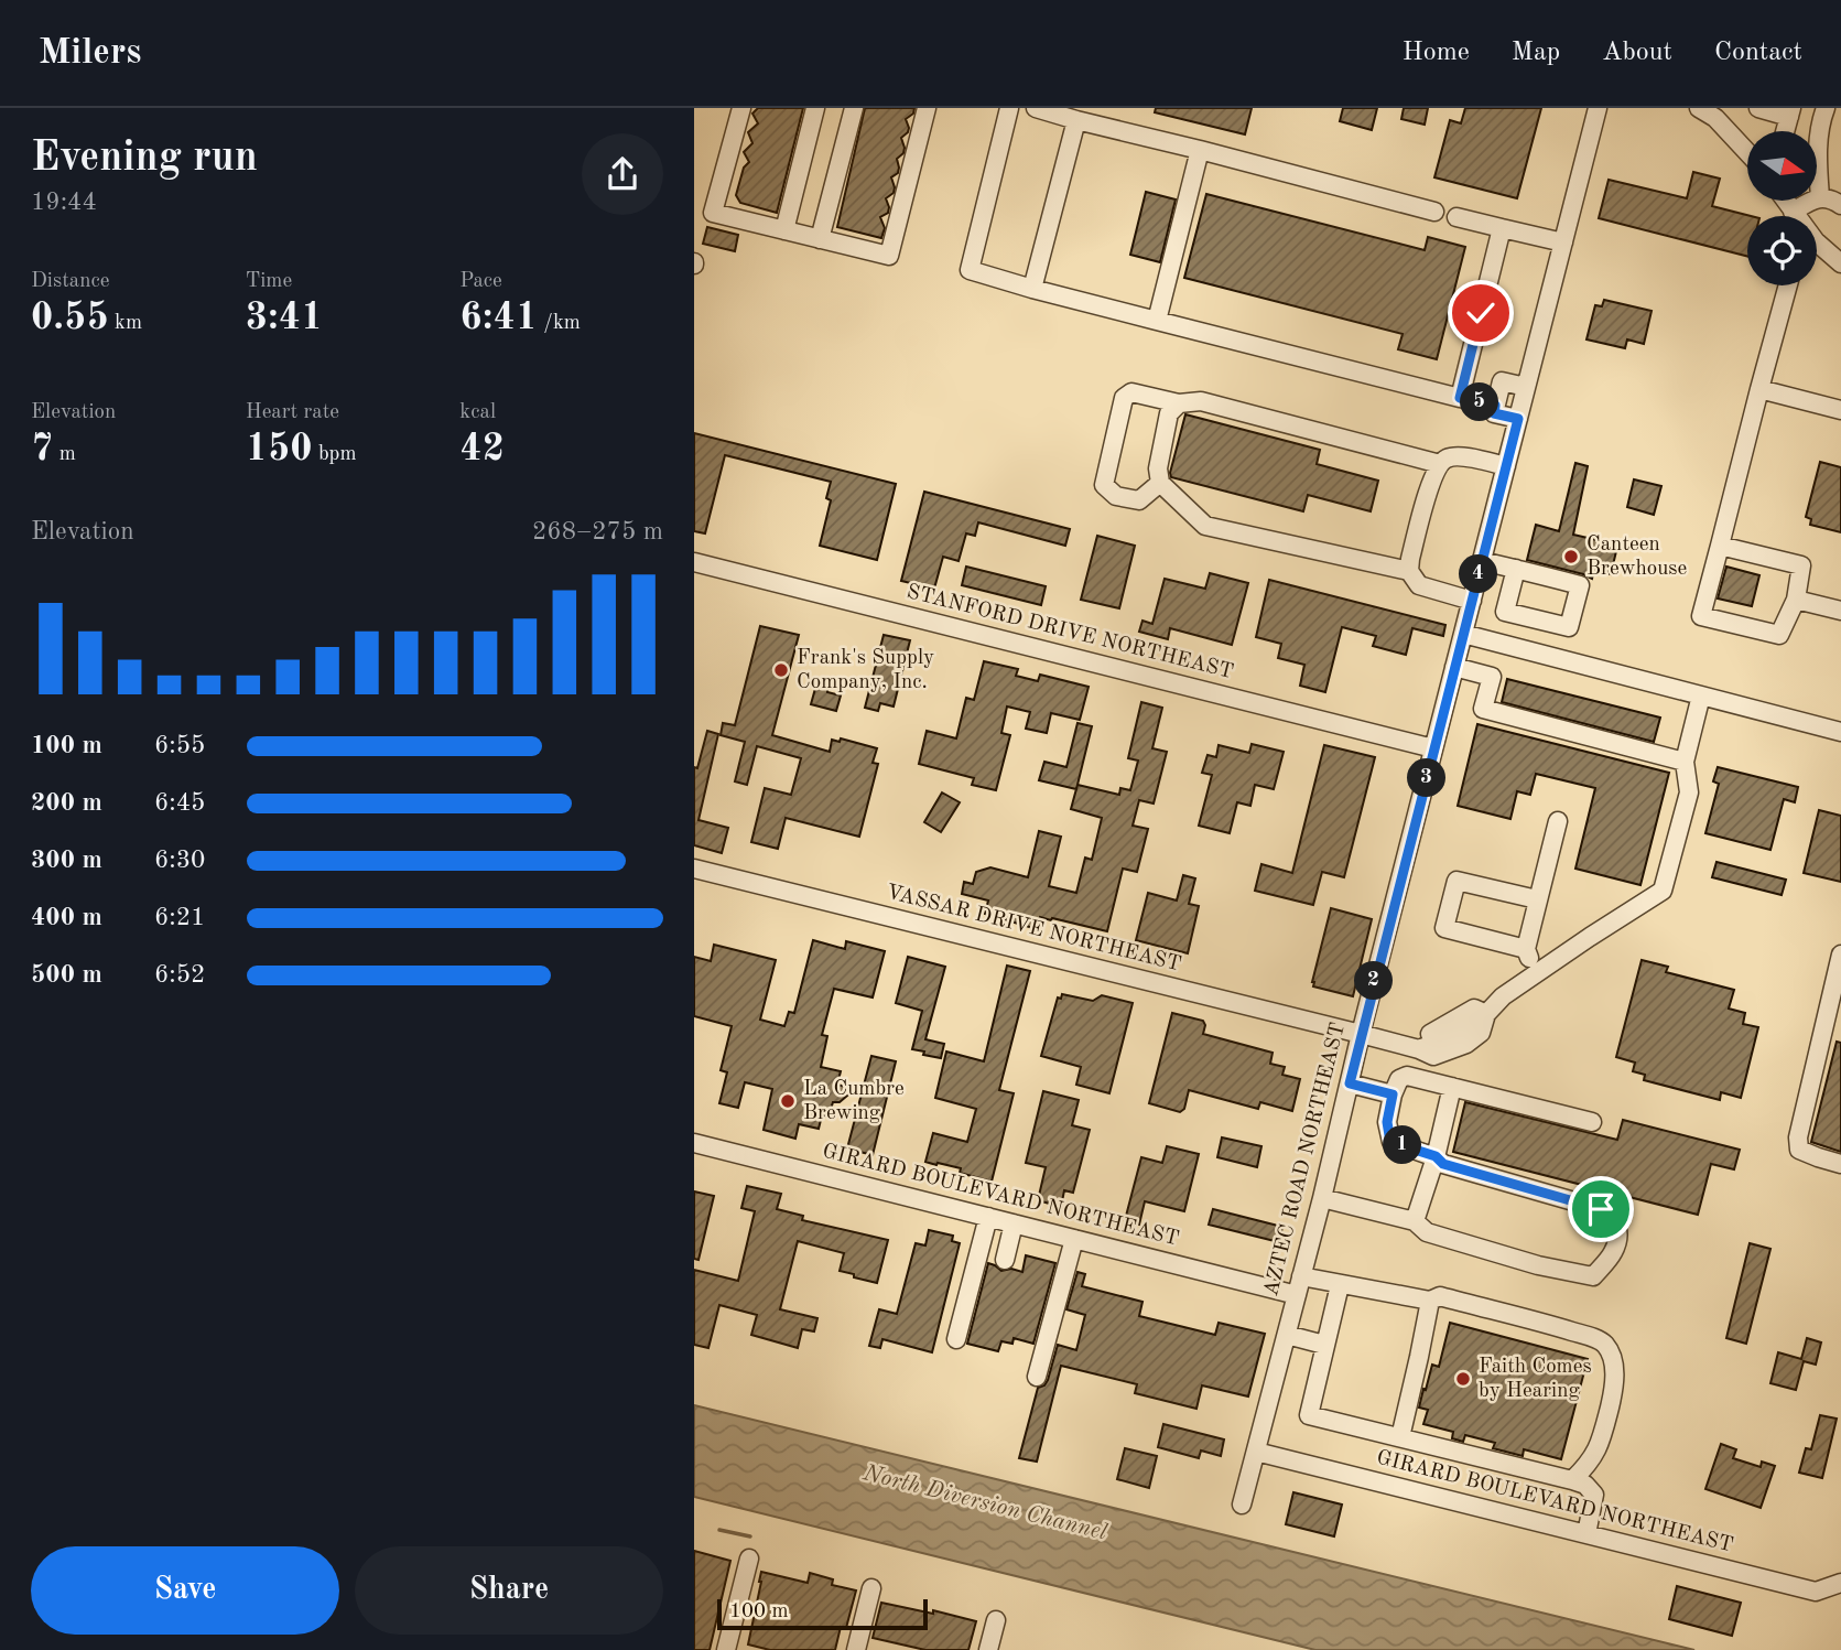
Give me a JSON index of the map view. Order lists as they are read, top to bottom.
{
  "streets": {
    "street": [
      "STANFORD DRIVE NORTHEAST",
      "VASSAR DRIVE NORTHEAST",
      "AZTEC ROAD NORTHEAST",
      "GIRARD BOULEVARD NORTHEAST"
    ]
  },
  "crossings": [
    ["STANFORD DRIVE NORTHEAST", "AZTEC ROAD NORTHEAST"],
    ["VASSAR DRIVE NORTHEAST", "AZTEC ROAD NORTHEAST"],
    ["AZTEC ROAD NORTHEAST", "GIRARD BOULEVARD NORTHEAST"]
  ],
  "water": ["North Diversion Channel"],
  "places": [
    "Canteen Brewhouse",
    "Frank's Supply Company, Inc.",
    "La Cumbre Brewing",
    "Faith Comes by Hearing"
  ],
  "scale_bar": "100 m",
  "north": "right",
  "page": {
    "header": "Milers",
    "nav": [
      "Home",
      "Map",
      "About",
      "Contact"
    ],
    "heading": ["Evening run", "19:44"],
    "stats": [
      ["Distance", "0.55 km"],
      ["Time", "3:41"],
      ["Pace", "6:41 /km"],
      ["Elevation", "7 m"],
      ["Heart rate", "150 bpm"],
      ["kcal", "42"]
    ],
    "pins": [
      "5",
      "4",
      "3",
      "2",
      "1"
    ],
    "chart": ["Elevation", "268–275 m"],
    "list": [
      {
        "name": "100 m",
        "note": "6:55"
      },
      {
        "name": "200 m",
        "note": "6:45"
      },
      {
        "name": "300 m",
        "note": "6:30"
      },
      {
        "name": "400 m",
        "note": "6:21"
      },
      {
        "name": "500 m",
        "note": "6:52"
      }
    ],
    "buttons": ["Save", "Share"],
    "scale": "100 m"
  }
}
